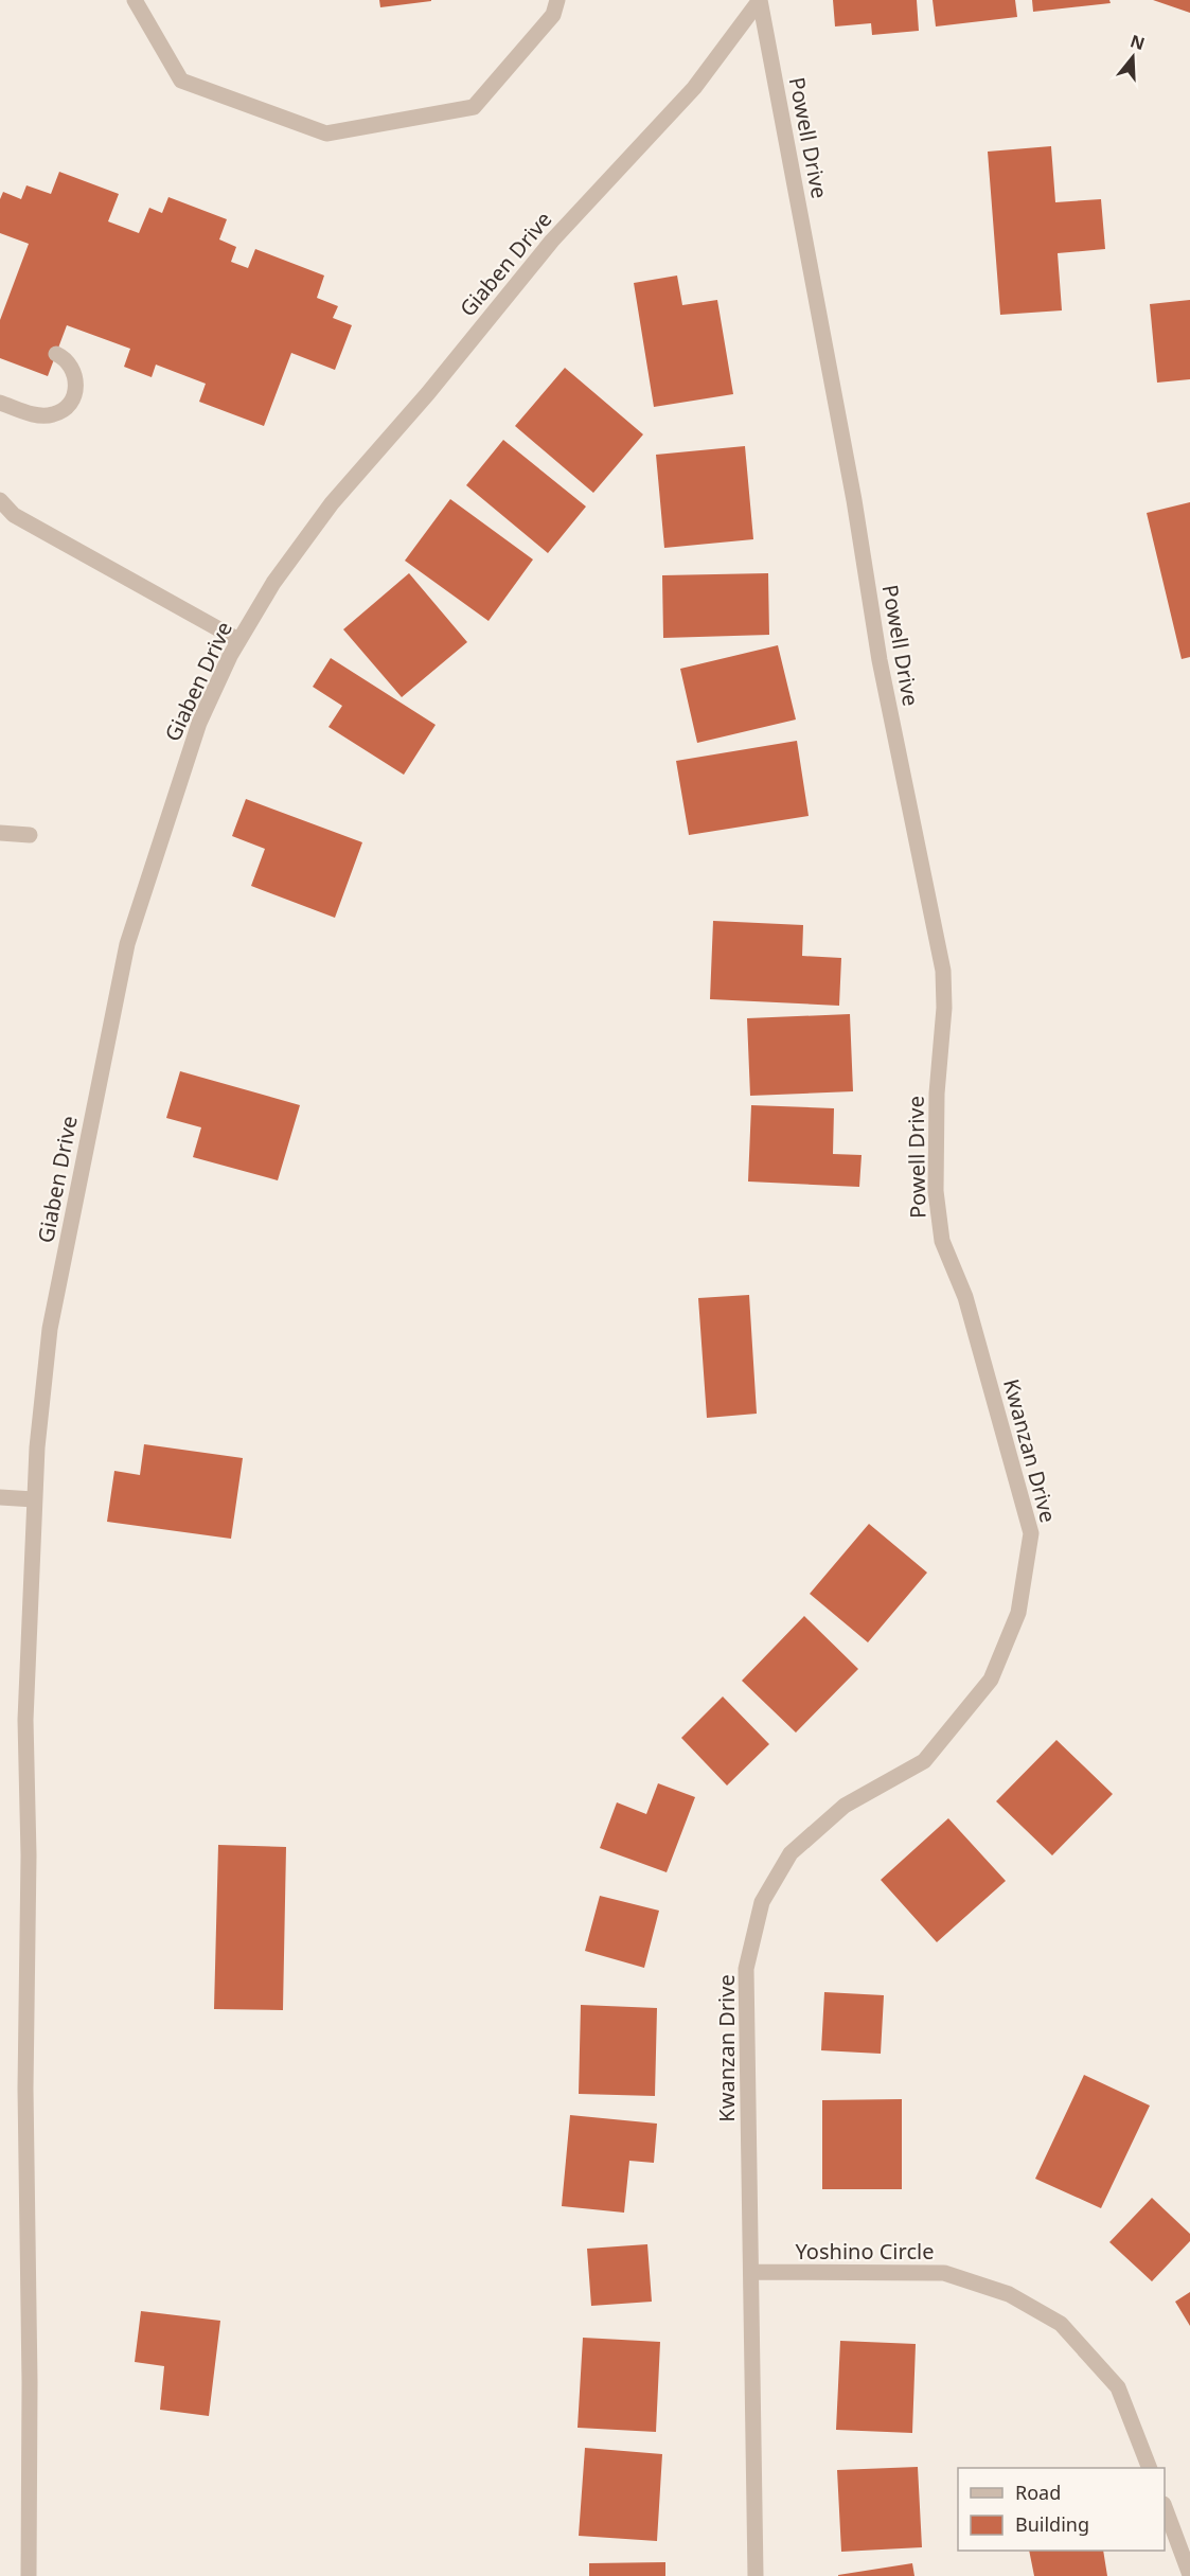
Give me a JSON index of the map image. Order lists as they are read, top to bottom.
{
  "streets": {
    "street": [
      "Powell Drive",
      "Giaben Drive",
      "Kwanzan Drive",
      "Yoshino Circle"
    ]
  },
  "crossings": [
    ["Powell Drive", "Giaben Drive"],
    ["Powell Drive", "Kwanzan Drive"],
    ["Kwanzan Drive", "Yoshino Circle"]
  ],
  "legend": ["Road", "Building"],
  "north": "top"
}
